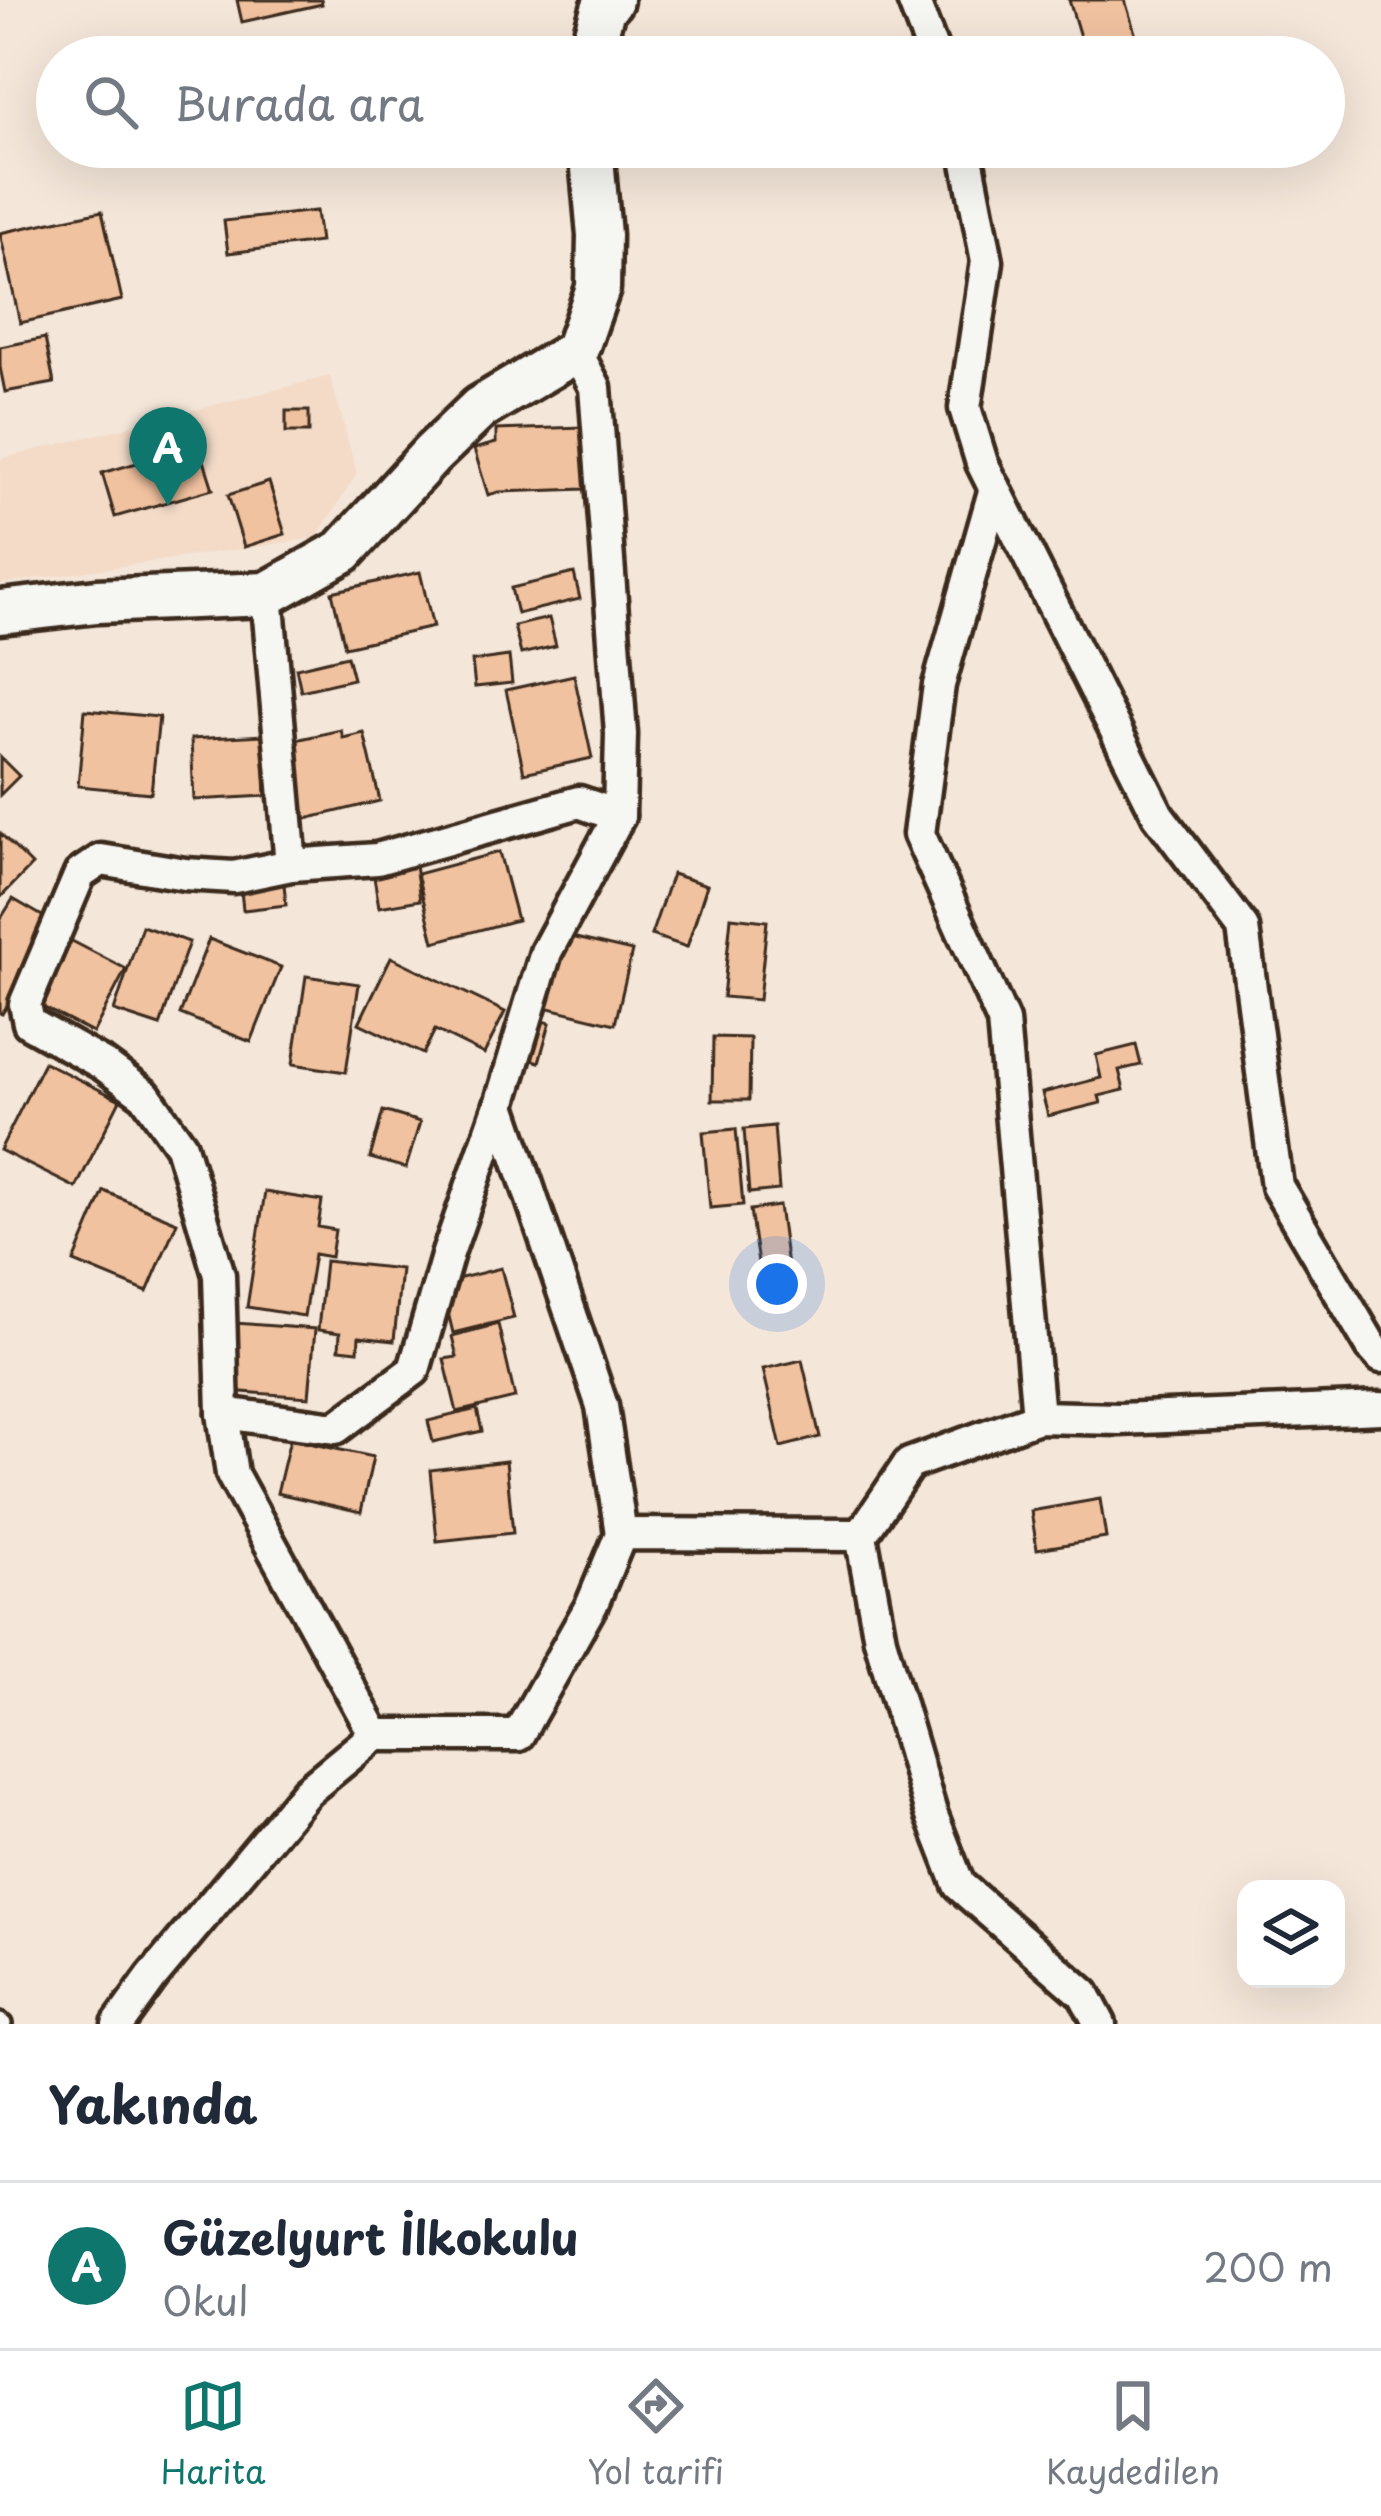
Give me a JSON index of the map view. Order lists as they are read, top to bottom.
{
  "page": {
    "search": "Burada ara",
    "pins": "A",
    "heading": "Yakında",
    "list": [
      {
        "mark": "A",
        "name": "Güzelyurt İlkokulu",
        "note": "Okul",
        "value": "200 m"
      }
    ],
    "nav": ["Harita", "Yol tarifi", "Kaydedilen"]
  }
}
